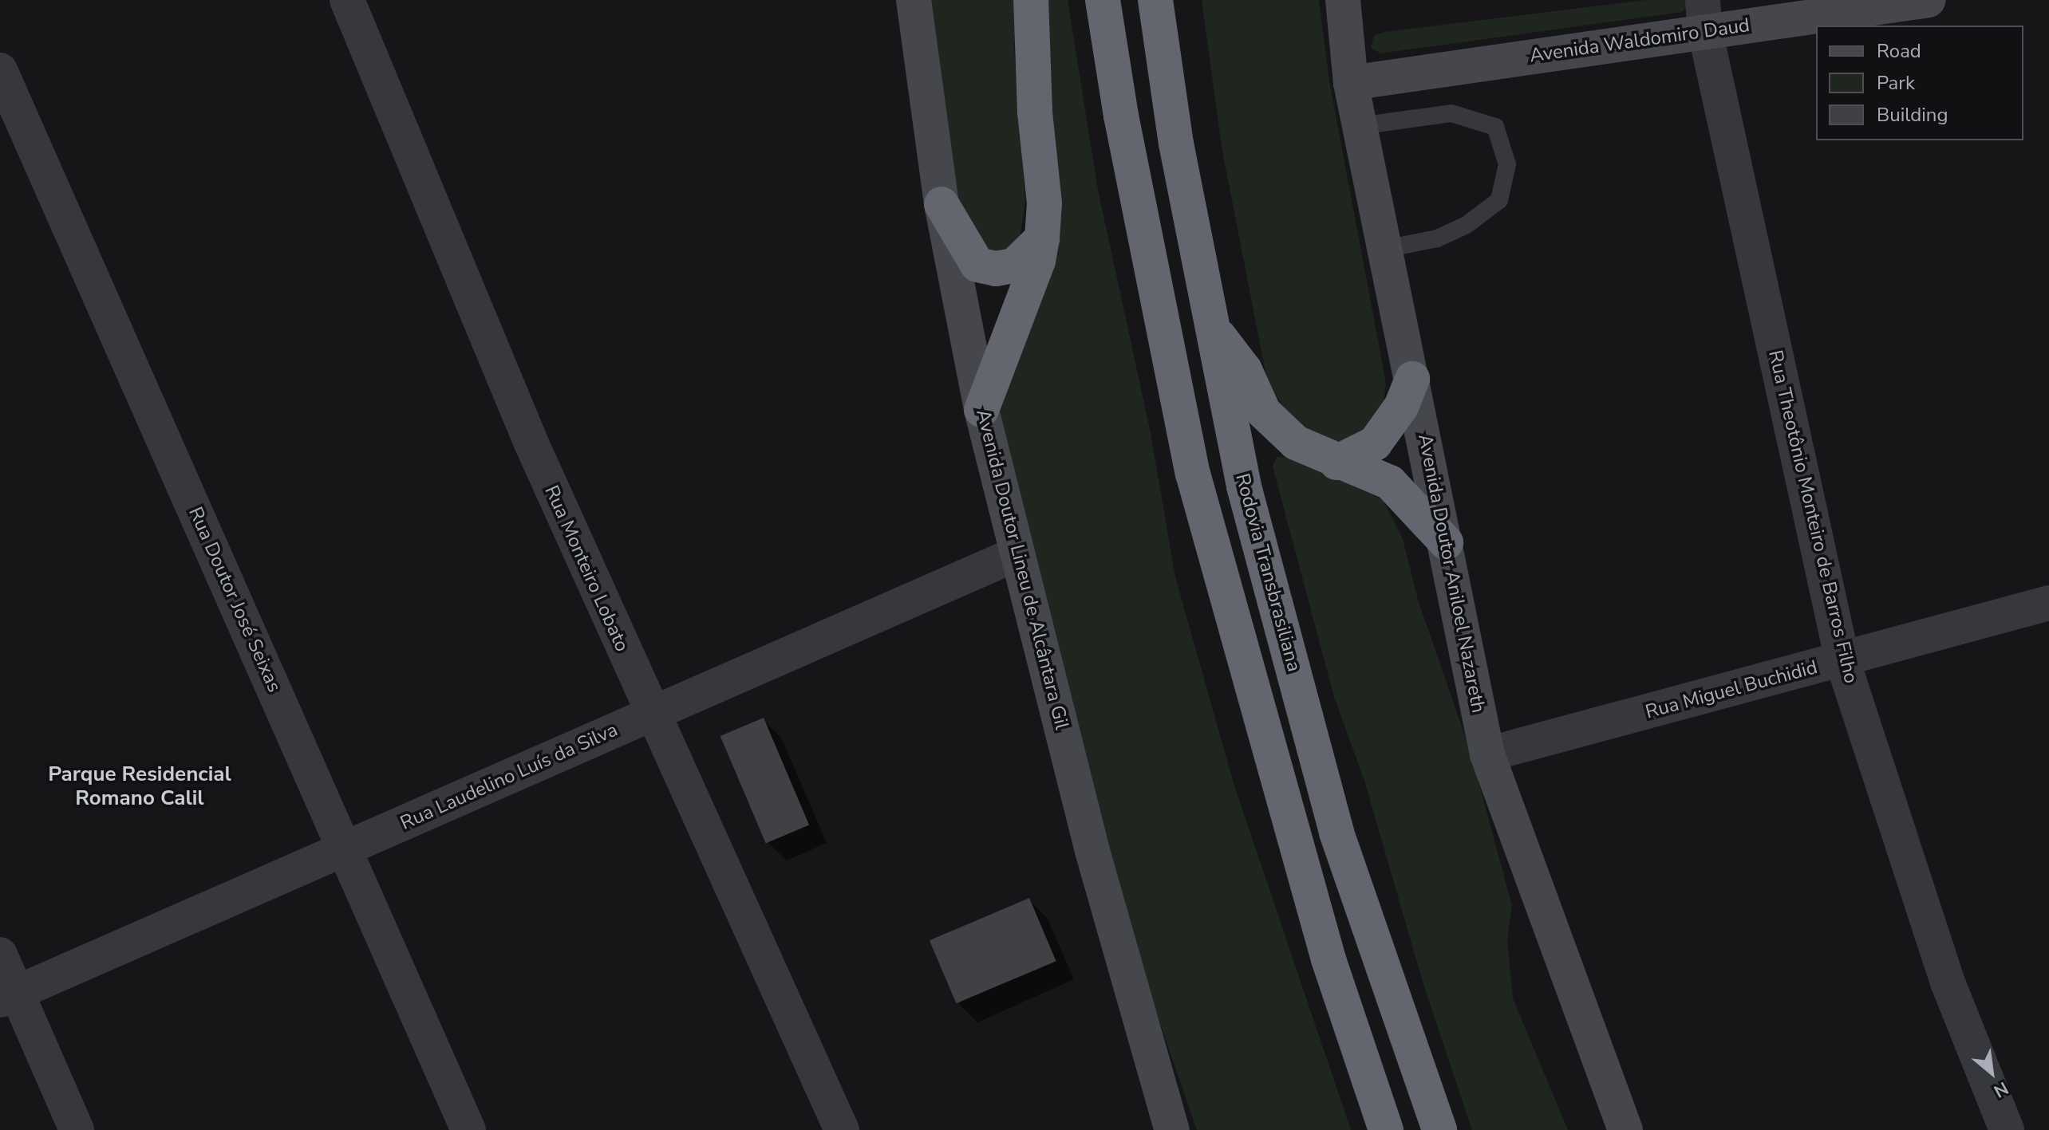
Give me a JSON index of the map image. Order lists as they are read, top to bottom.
{
  "streets": {
    "highway": ["Rodovia Transbrasiliana"],
    "main road": ["Avenida Waldomiro Daud", "Avenida Doutor Lineu de Alcântara Gil", "Avenida Doutor Aniloel Nazareth"],
    "street": [
      "Rua Theotônio Monteiro de Barros Filho",
      "Rua Monteiro Lobato",
      "Rua Doutor José Seixas",
      "Rua Miguel Buchidid",
      "Rua Laudelino Luís da Silva"
    ]
  },
  "crossings": [
    ["Avenida Waldomiro Daud", "Rua Theotônio Monteiro de Barros Filho"],
    ["Avenida Waldomiro Daud", "Avenida Doutor Aniloel Nazareth"],
    ["Rua Theotônio Monteiro de Barros Filho", "Rua Miguel Buchidid"],
    ["Rua Monteiro Lobato", "Rua Laudelino Luís da Silva"],
    ["Avenida Doutor Lineu de Alcântara Gil", "Rua Laudelino Luís da Silva"],
    ["Avenida Doutor Aniloel Nazareth", "Rua Miguel Buchidid"],
    ["Rua Doutor José Seixas", "Rua Laudelino Luís da Silva"]
  ],
  "districts": ["Parque Residencial Romano Calil"],
  "legend": ["Road", "Park", "Building"],
  "north": "bottom right"
}
